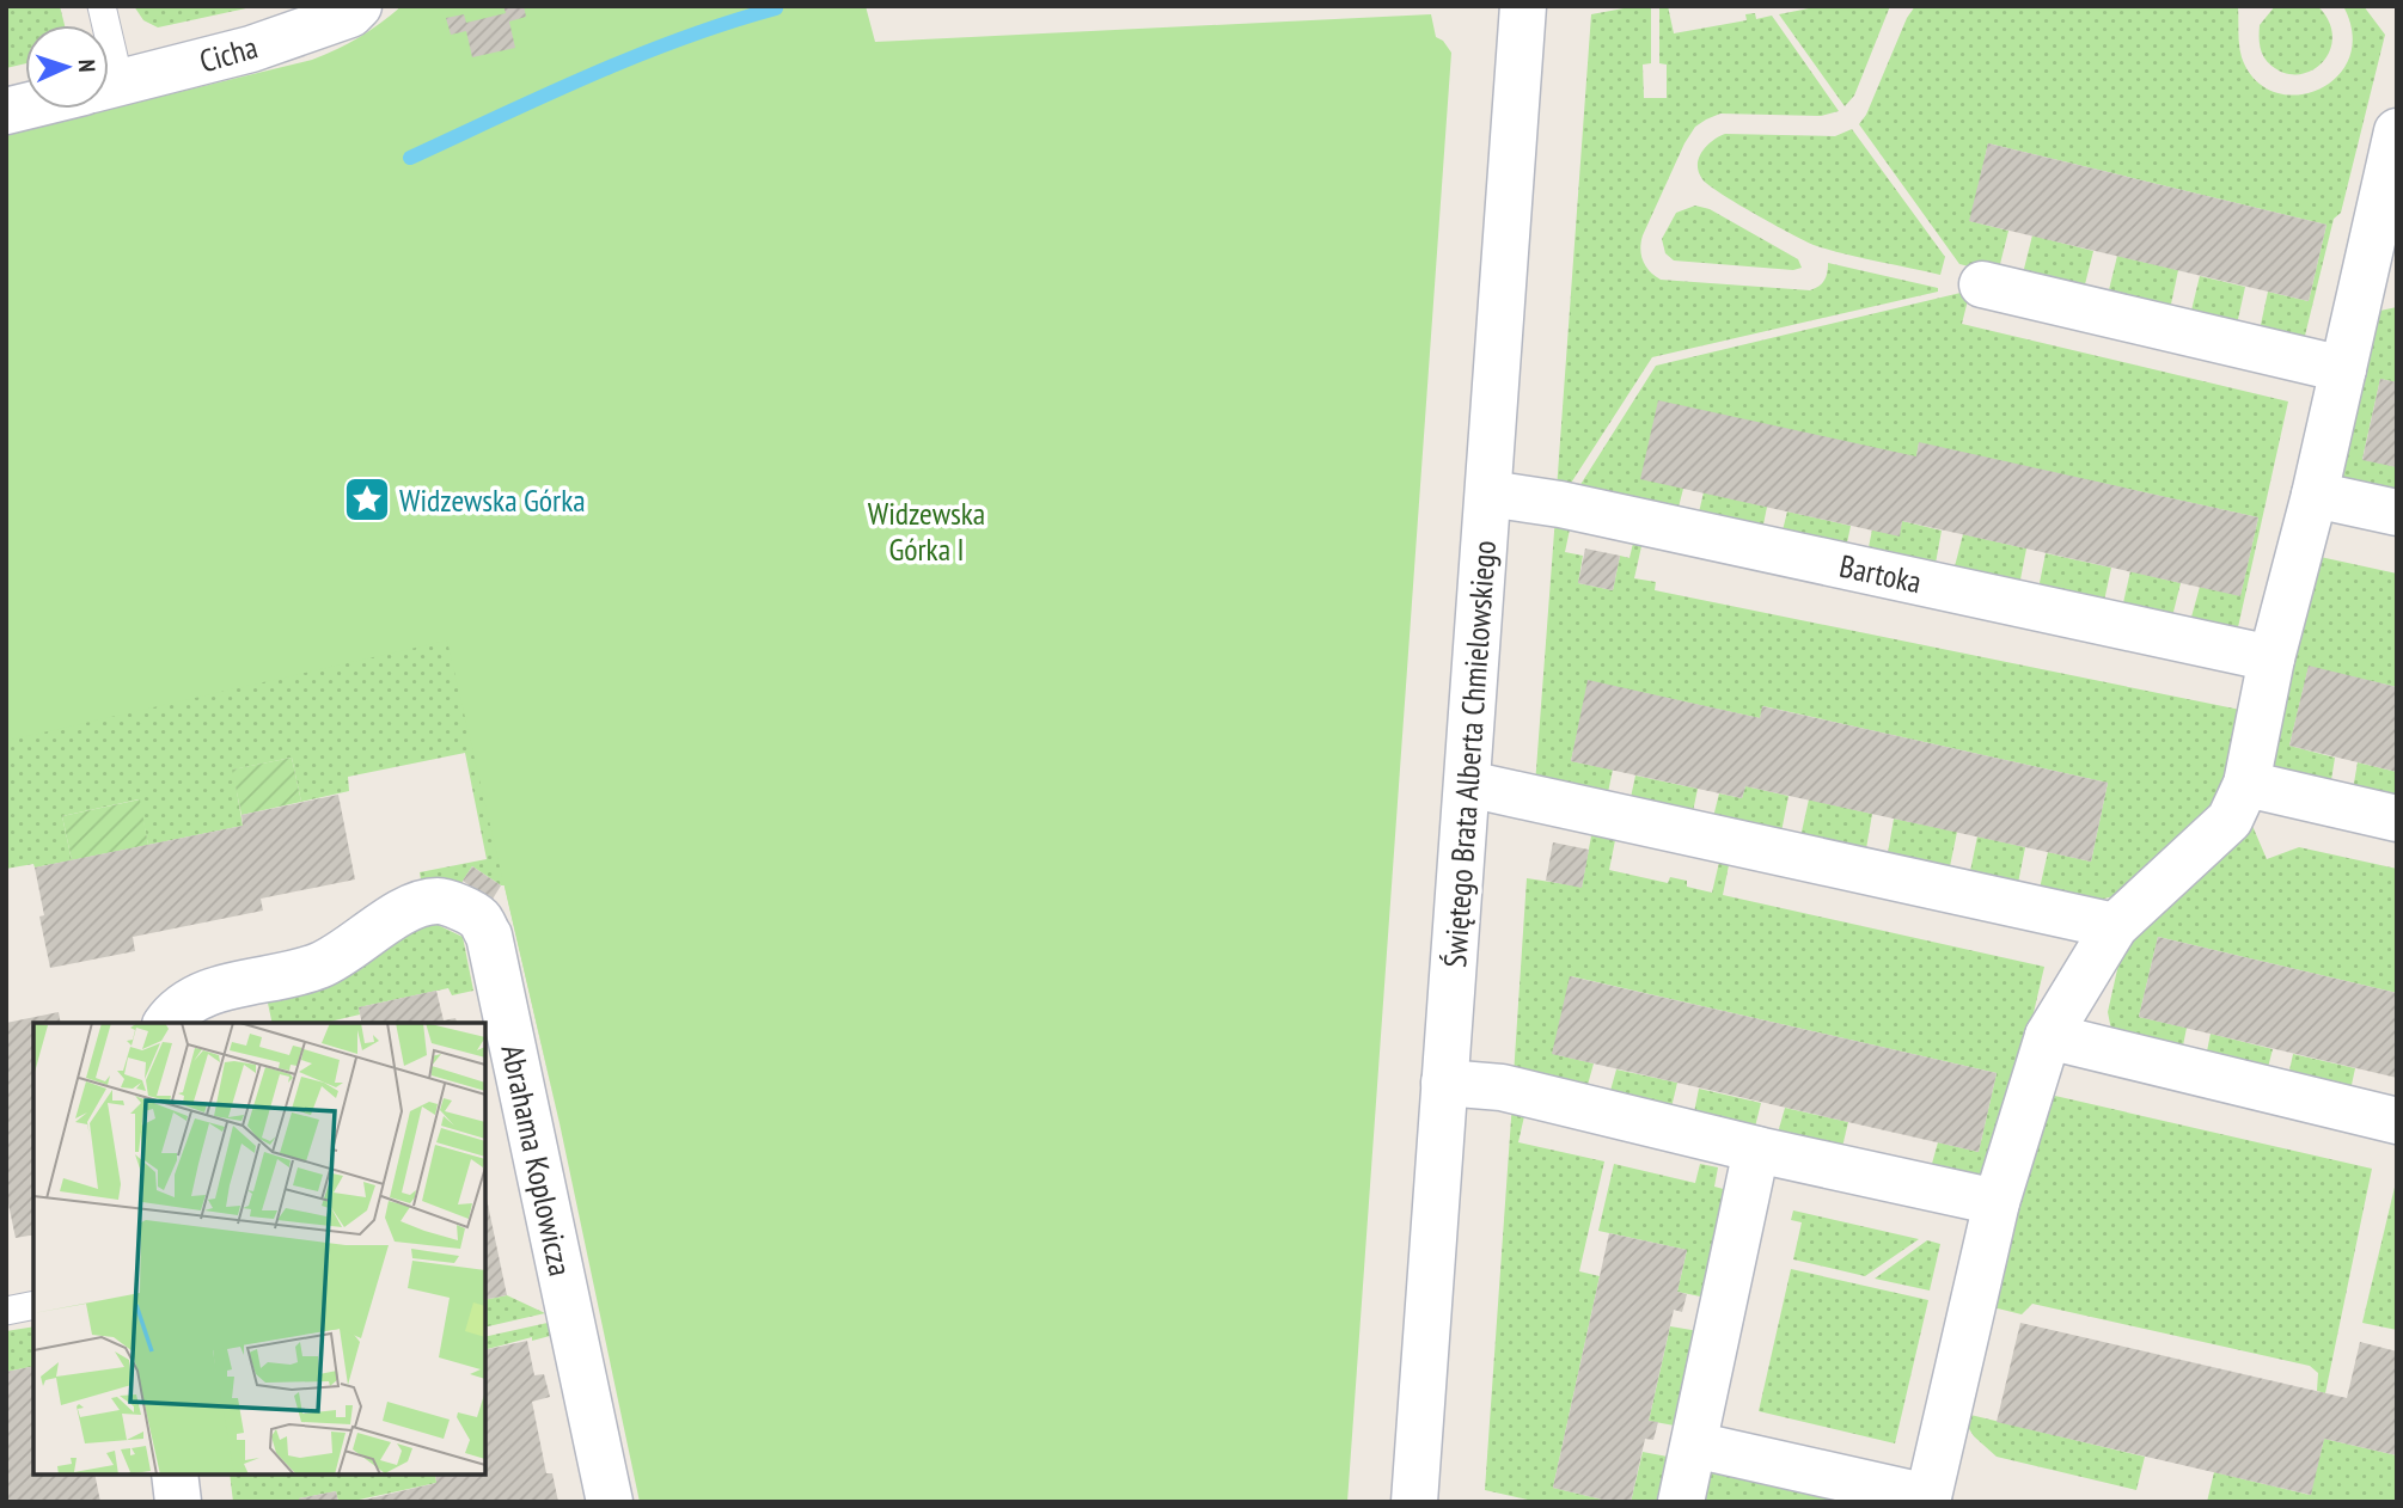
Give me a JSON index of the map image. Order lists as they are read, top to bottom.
{
  "streets": {
    "street": [
      "Cicha",
      "Bartoka",
      "Świętego Brata Alberta Chmielowskiego",
      "Abrahama Koplowicza"
    ]
  },
  "crossings": [
    ["Bartoka", "Świętego Brata Alberta Chmielowskiego"]
  ],
  "parks": ["Widzewska Górka I"],
  "places": {
    "place": ["Widzewska Górka"]
  },
  "north": "right"
}
